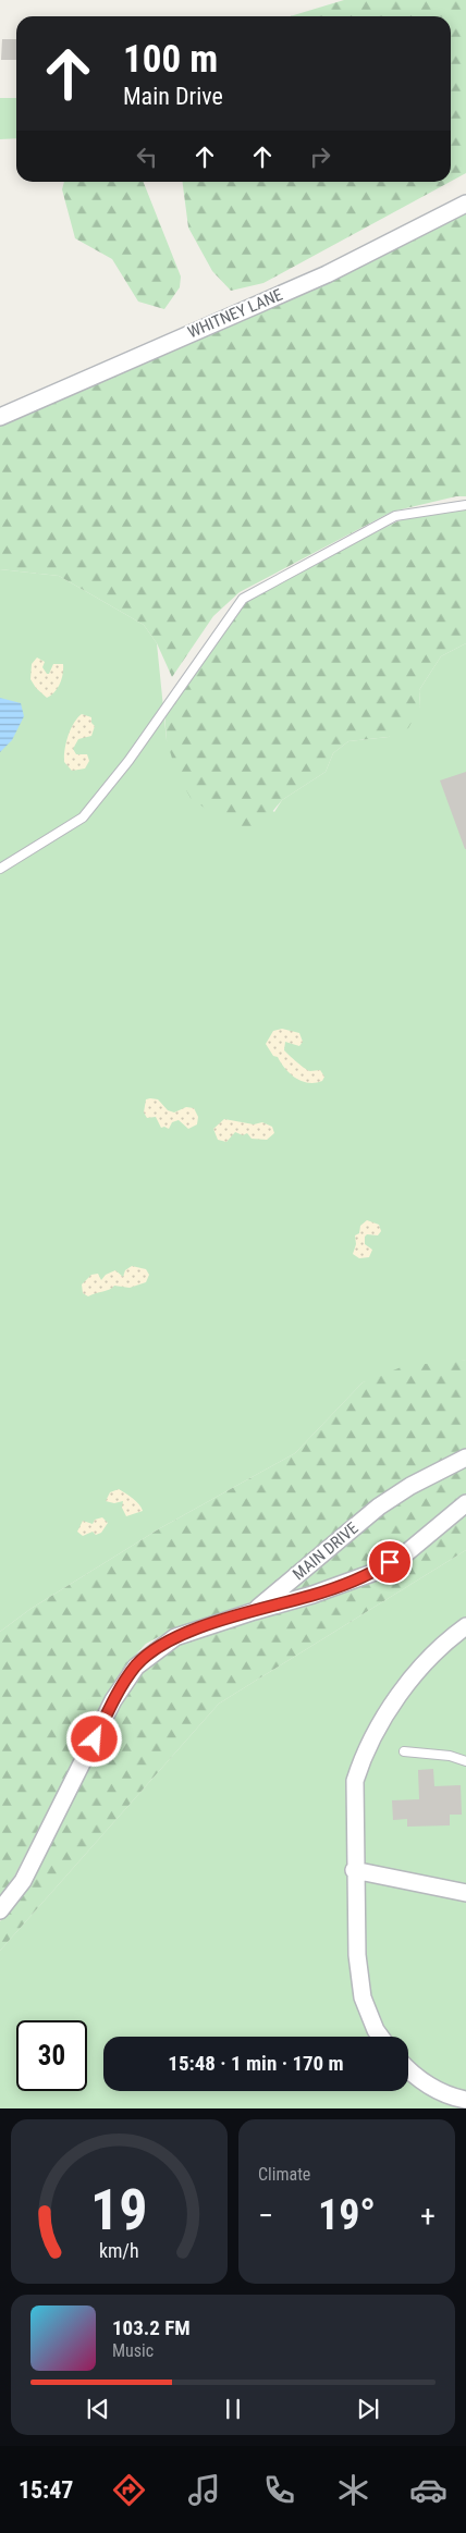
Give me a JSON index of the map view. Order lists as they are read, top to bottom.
{
  "streets": {
    "street": ["WHITNEY LANE", "MAIN DRIVE"]
  },
  "page": {
    "turn": ["100 m", "Main Drive"],
    "limit": "30",
    "trip": "15:48 · 1 min · 170 m",
    "tile": "Climate",
    "heat": ["−", "19°", "+"],
    "song": ["103.2 FM", "Music"],
    "tabs": "15:47",
    "gauge": ["19", "km/h"]
  }
}
